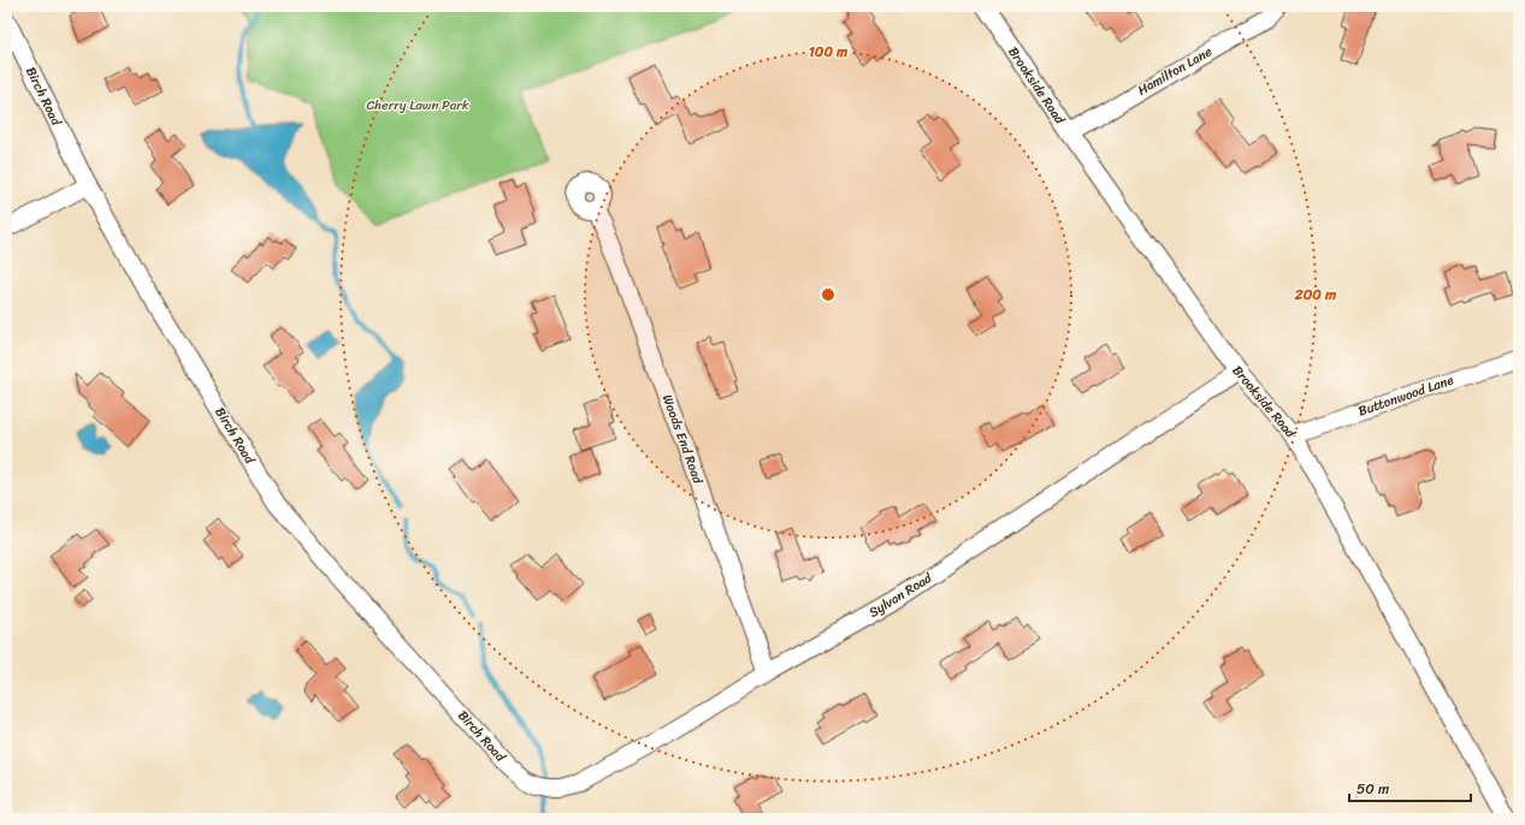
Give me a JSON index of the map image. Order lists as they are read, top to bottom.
{
  "streets": {
    "street": [
      "Hamilton Lane",
      "Brookside Road",
      "Birch Road",
      "Buttonwood Lane",
      "Woods End Road",
      "Sylvan Road"
    ]
  },
  "crossings": [
    ["Hamilton Lane", "Brookside Road"],
    ["Brookside Road", "Buttonwood Lane"],
    ["Brookside Road", "Sylvan Road"],
    ["Birch Road", "Sylvan Road"],
    ["Woods End Road", "Sylvan Road"]
  ],
  "parks": ["Cherry Lawn Park"],
  "scale_bar": "50 m",
  "rings": ["100 m", "200 m"]
}
